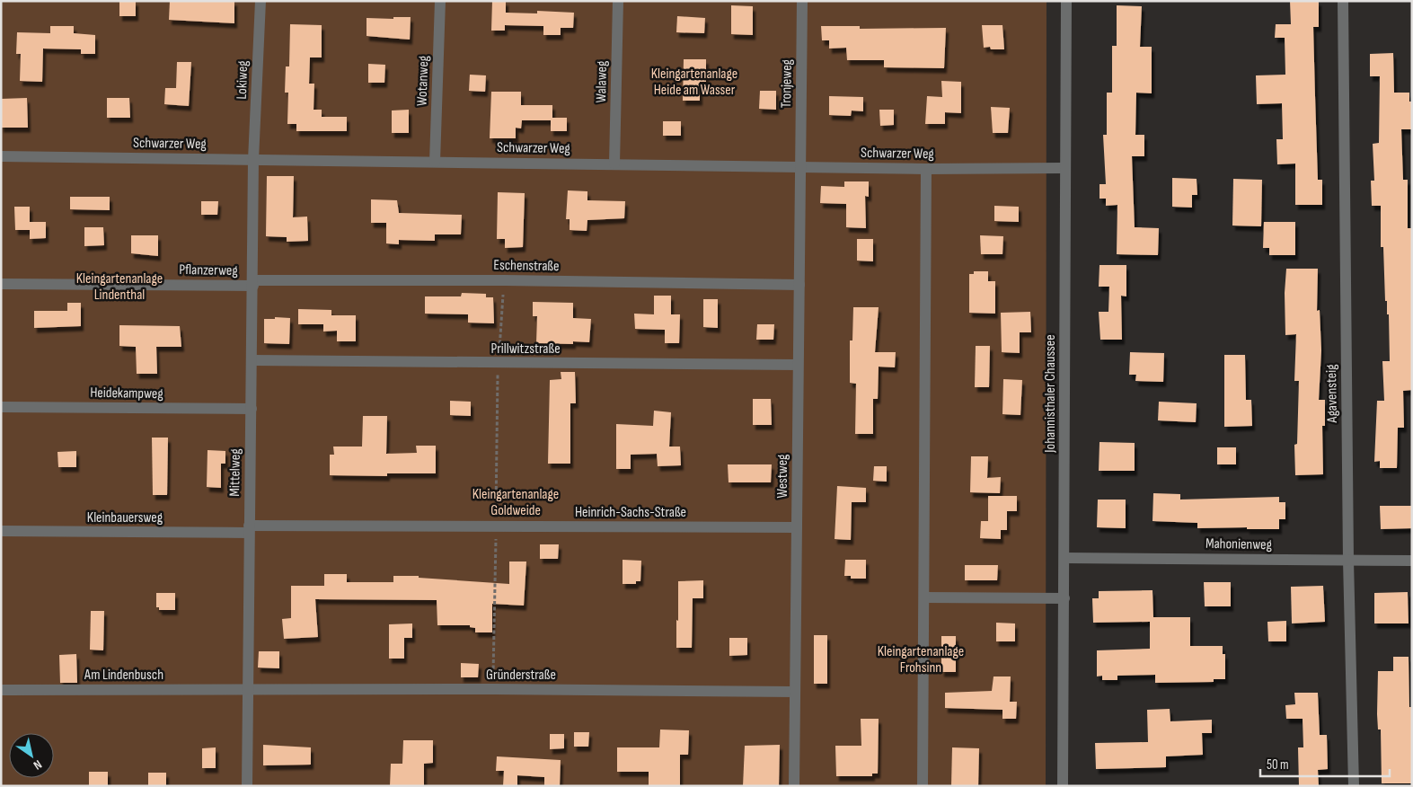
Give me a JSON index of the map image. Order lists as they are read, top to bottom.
{
  "streets": {
    "street": [
      "Lokiweg",
      "Wotanweg",
      "Walaweg",
      "Tronjeweg",
      "Schwarzer Weg",
      "Eschenstraße",
      "Pflanzerweg",
      "Prillwitzstraße",
      "Heidekampweg",
      "Johannisthaler Chaussee",
      "Agavensteig",
      "Mittelweg",
      "Westweg",
      "Heinrich-Sachs-Straße",
      "Kleinbauersweg",
      "Mahonienweg",
      "Am Lindenbusch",
      "Gründerstraße"
    ]
  },
  "crossings": [
    ["Lokiweg", "Schwarzer Weg"],
    ["Lokiweg", "Mittelweg"],
    ["Wotanweg", "Schwarzer Weg"],
    ["Walaweg", "Schwarzer Weg"],
    ["Tronjeweg", "Schwarzer Weg"],
    ["Tronjeweg", "Westweg"],
    ["Schwarzer Weg", "Johannisthaler Chaussee"],
    ["Schwarzer Weg", "Mittelweg"],
    ["Schwarzer Weg", "Westweg"],
    ["Eschenstraße", "Pflanzerweg"],
    ["Eschenstraße", "Mittelweg"],
    ["Eschenstraße", "Westweg"],
    ["Pflanzerweg", "Mittelweg"],
    ["Prillwitzstraße", "Mittelweg"],
    ["Prillwitzstraße", "Westweg"],
    ["Heidekampweg", "Mittelweg"],
    ["Johannisthaler Chaussee", "Mahonienweg"],
    ["Agavensteig", "Mahonienweg"],
    ["Mittelweg", "Heinrich-Sachs-Straße"],
    ["Mittelweg", "Kleinbauersweg"],
    ["Mittelweg", "Am Lindenbusch"],
    ["Mittelweg", "Gründerstraße"],
    ["Westweg", "Heinrich-Sachs-Straße"],
    ["Westweg", "Gründerstraße"],
    ["Heinrich-Sachs-Straße", "Kleinbauersweg"],
    ["Am Lindenbusch", "Gründerstraße"]
  ],
  "parks": [
    "Kleingartenanlage Heide am Wasser",
    "Kleingartenanlage Lindenthal",
    "Kleingartenanlage Goldweide",
    "Kleingartenanlage Frohsinn"
  ],
  "scale_bar": "50 m",
  "north": "bottom right"
}
